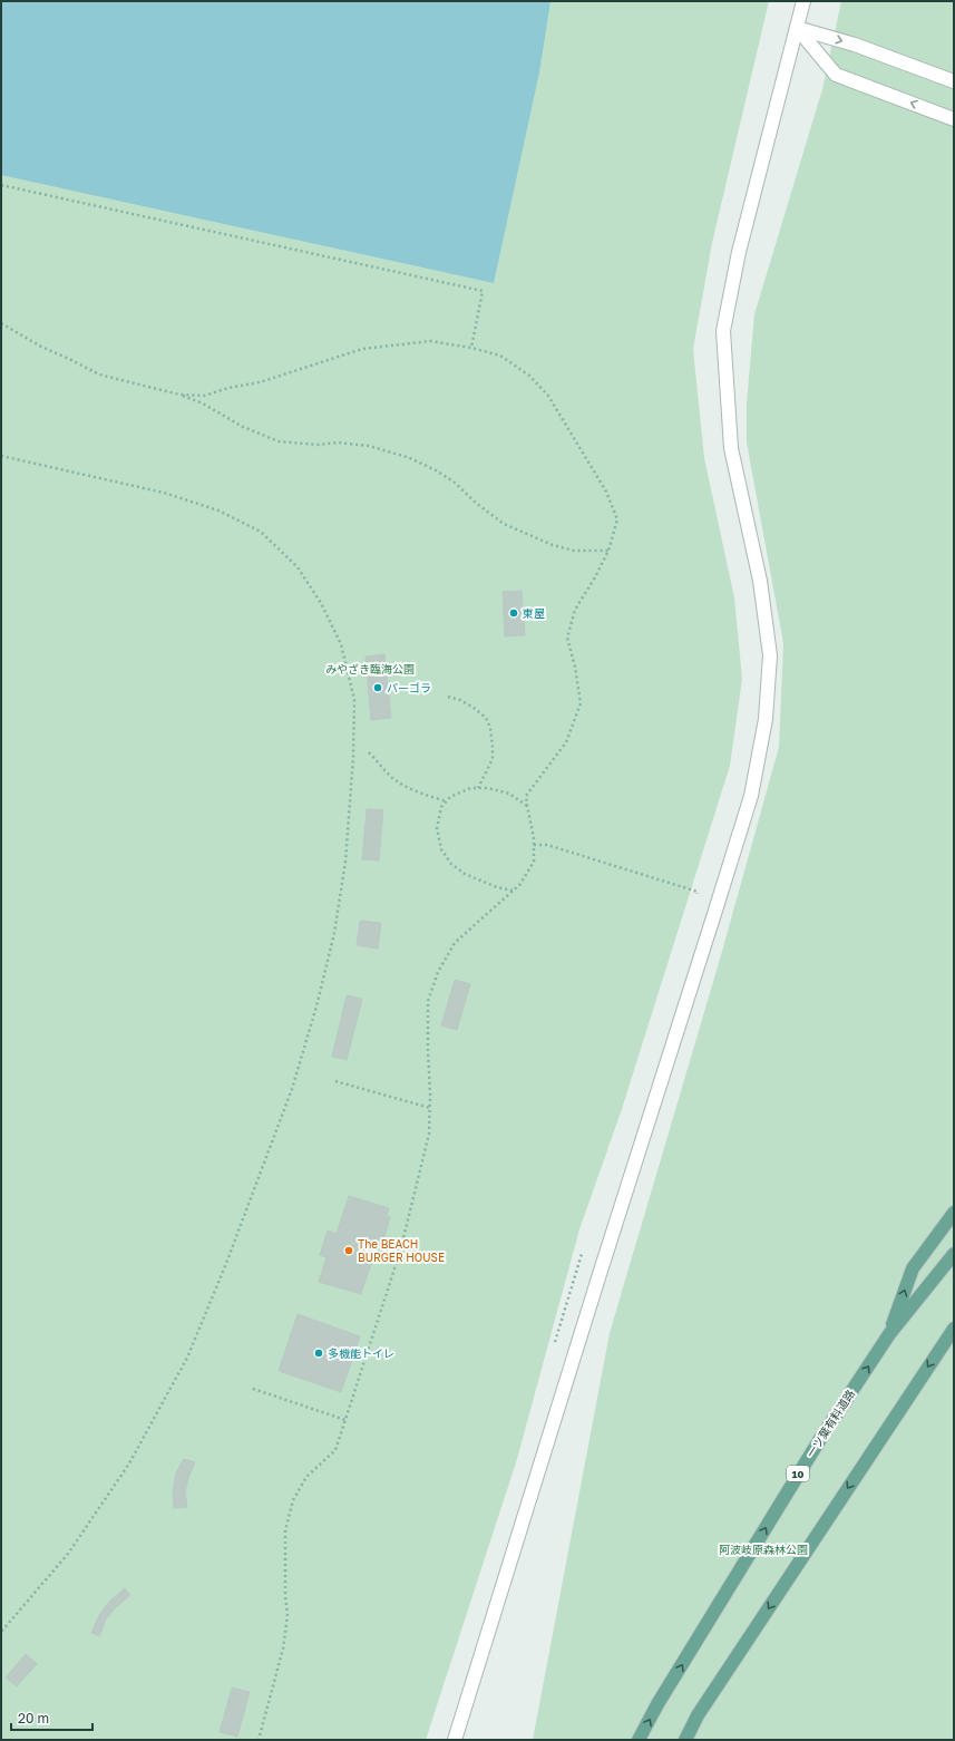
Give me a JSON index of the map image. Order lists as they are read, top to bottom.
{
  "streets": {
    "main road": ["一ツ葉有料道路", "10"]
  },
  "parks": ["みやざき臨海公園", "阿波岐原森林公園"],
  "places": [
    "東屋",
    "パーゴラ",
    "The BEACH BURGER HOUSE",
    "多機能トイレ"
  ],
  "scale_bar": "20 m"
}
